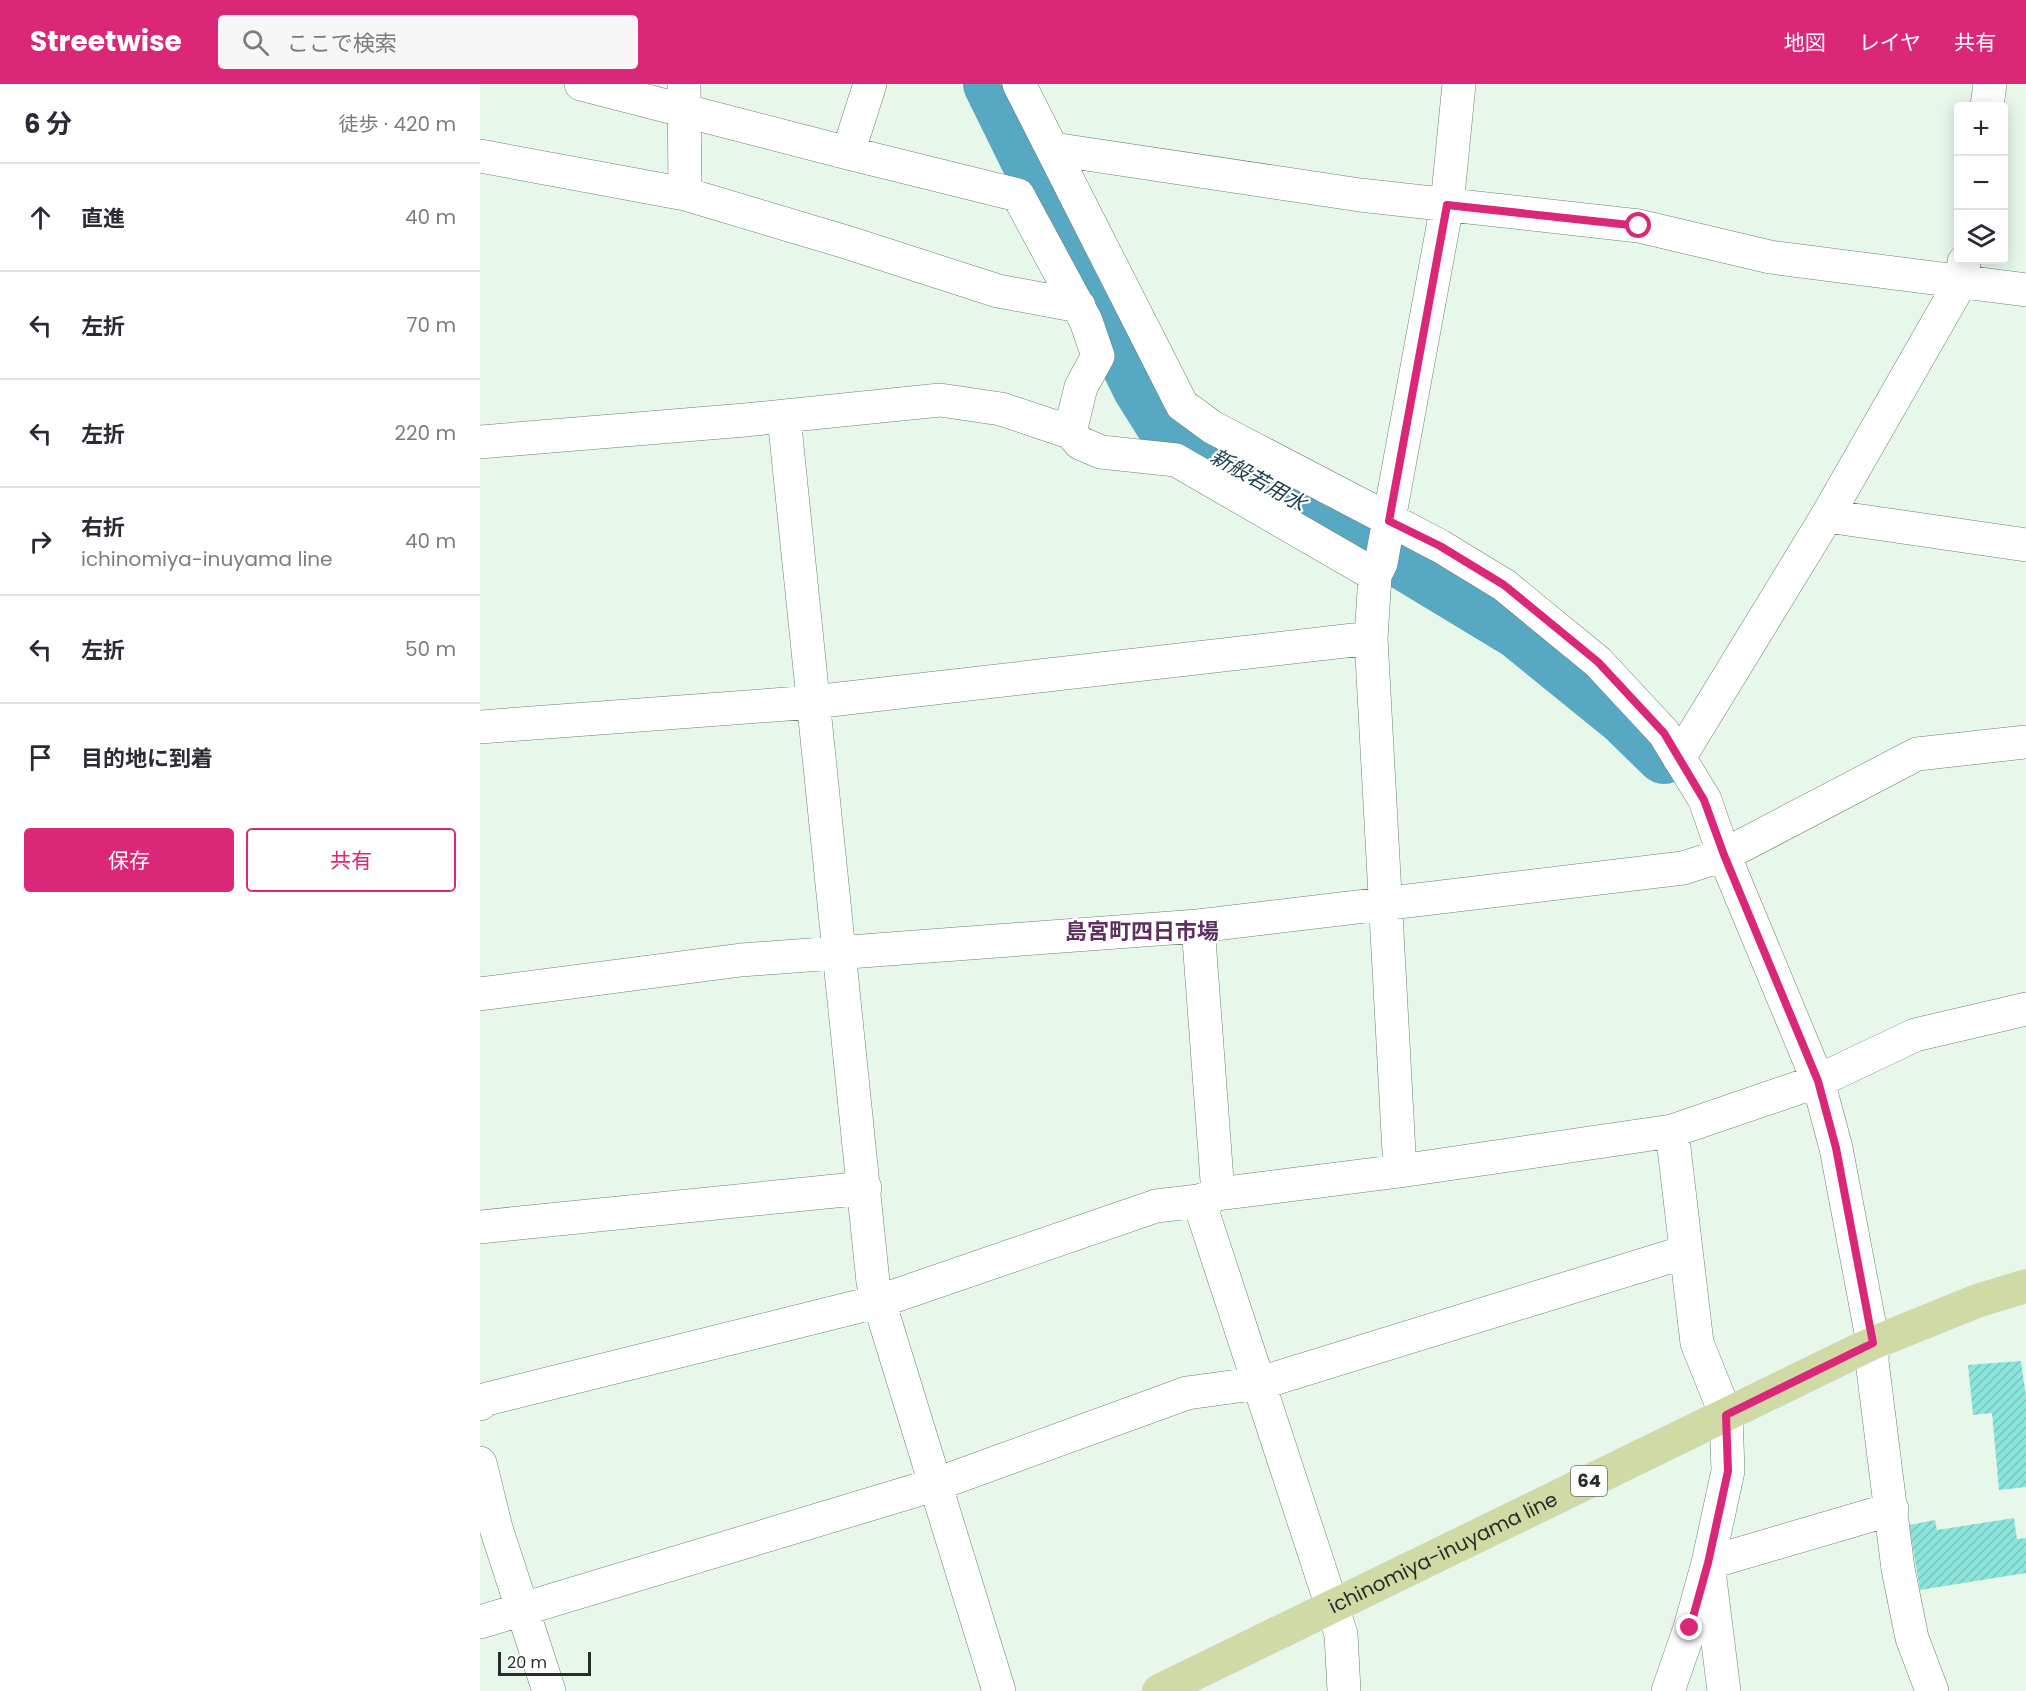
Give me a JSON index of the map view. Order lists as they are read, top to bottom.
{
  "streets": {
    "main road": ["64", "ichinomiya-inuyama line"]
  },
  "districts": ["島宮町四日市場"],
  "water": ["新般若用水"],
  "scale_bar": "20 m",
  "page": {
    "header": "Streetwise",
    "search": "ここで検索",
    "nav": ["地図", "レイヤ", "共有"],
    "heading": ["6 分", "徒歩 · 420 m"],
    "map_buttons": ["+", "−"],
    "list": [
      ["直進", "40 m"],
      ["左折", "70 m"],
      ["左折", "220 m"],
      ["右折", "ichinomiya-inuyama line", "40 m"],
      ["左折", "50 m"],
      "目的地に到着"
    ],
    "buttons": ["保存", "共有"],
    "scale": "20 m"
  }
}
